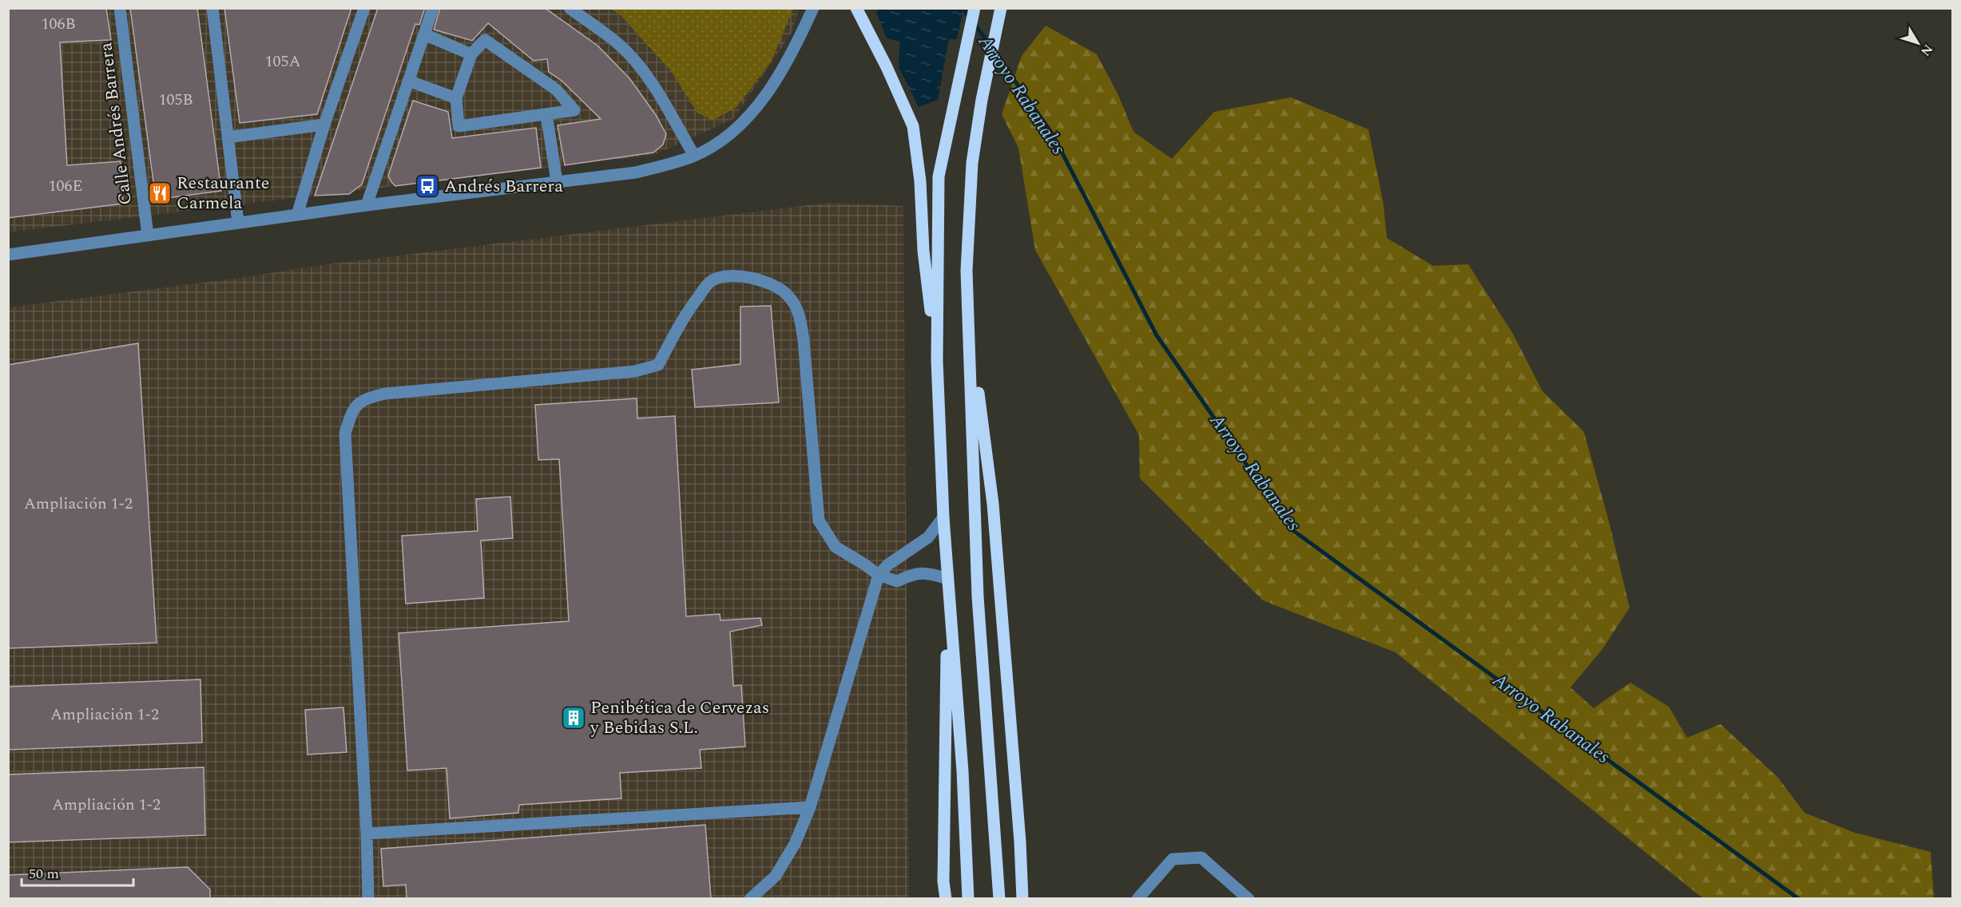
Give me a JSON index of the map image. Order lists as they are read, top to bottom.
{
  "streets": {
    "street": ["Calle Andrés Barrera"]
  },
  "water": ["Arroyo Rabanales"],
  "places": {
    "bus stop": ["Andrés Barrera"],
    "restaurant": ["Restaurante Carmela"],
    "building": ["Penibética de Cervezas y Bebidas S.L."]
  },
  "house_numbers": [
    "106B",
    "105A",
    "105B",
    "106E",
    "Ampliación 1-2",
    "Ampliación 1-2",
    "Ampliación 1-2"
  ],
  "scale_bar": "50 m",
  "north": "bottom right"
}
